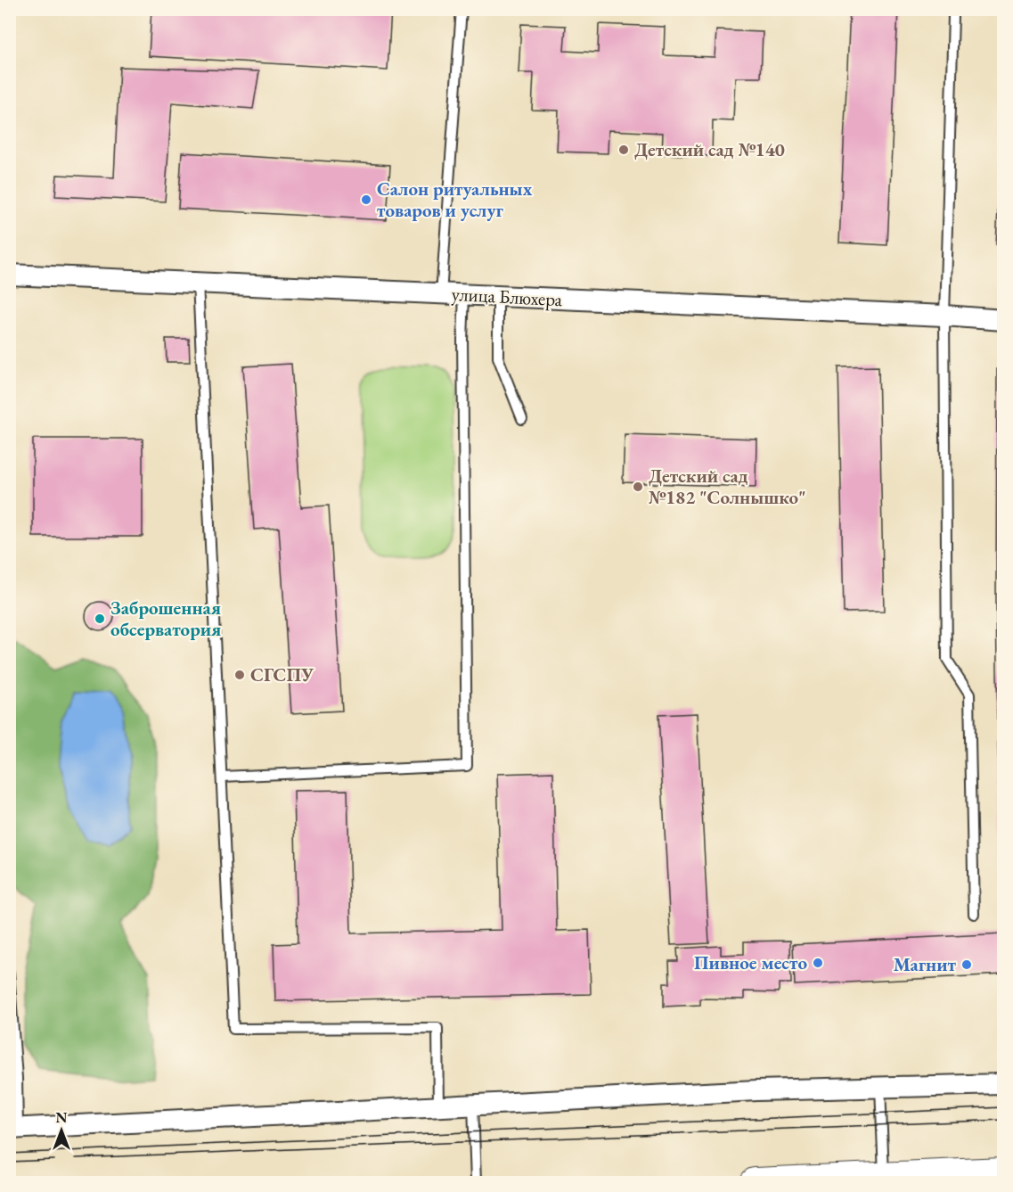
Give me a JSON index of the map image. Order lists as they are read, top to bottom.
{
  "streets": {
    "street": ["улица Блюхера"]
  },
  "places": [
    "Детский сад №140",
    "Салон ритуальных товаров и услуг",
    "Детский сад №182 \"Солнышко\"",
    "Заброшенная обсерватория",
    "СГСПУ",
    "Пивное место",
    "Магнит"
  ],
  "north": "top"
}
